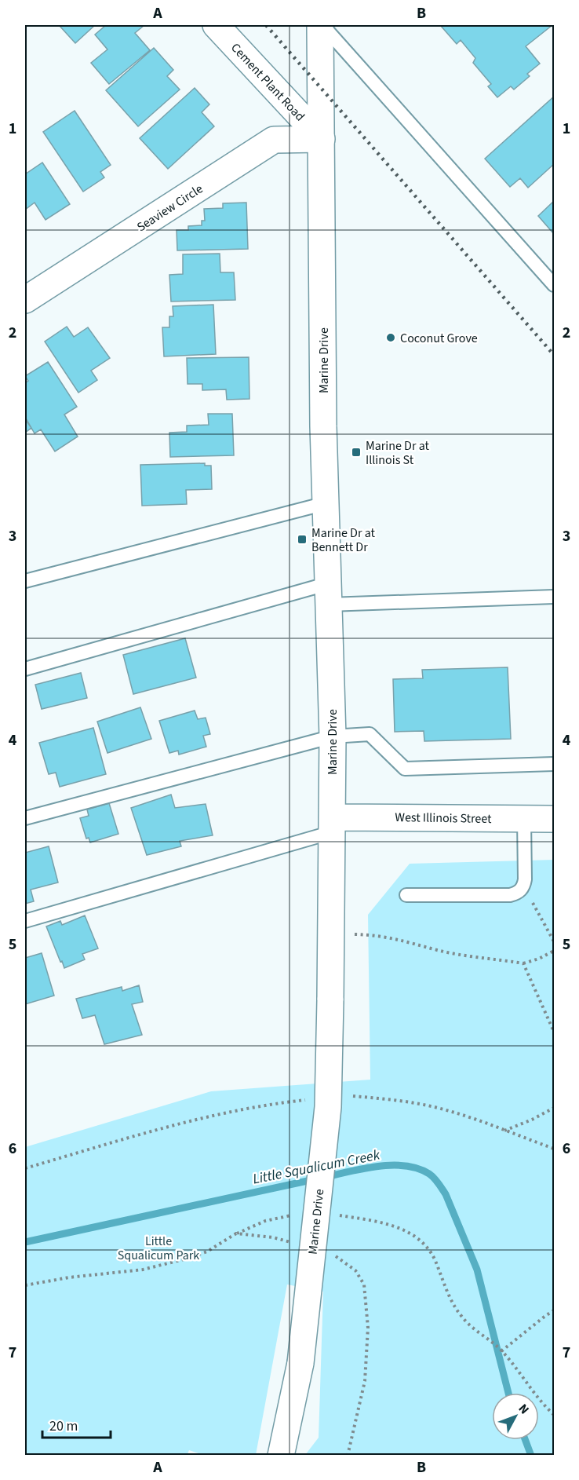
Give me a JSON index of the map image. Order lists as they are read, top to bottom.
{
  "streets": {
    "main road": [
      "Cement Plant Road",
      "Seaview Circle",
      "Marine Drive",
      "West Illinois Street"
    ]
  },
  "crossings": [
    ["Cement Plant Road", "Seaview Circle"],
    ["Cement Plant Road", "Marine Drive"],
    ["Seaview Circle", "Marine Drive"],
    ["Marine Drive", "West Illinois Street"]
  ],
  "water": ["Little Squalicum Creek"],
  "parks": ["Little Squalicum Park"],
  "places": {
    "other": ["Coconut Grove"],
    "transit": ["Marine Dr at Illinois St", "Marine Dr at Bennett Dr"]
  },
  "scale_bar": "20 m",
  "north": "top right",
  "grid": {
    "columns": ["A", "B"],
    "rows": [
      "1",
      "2",
      "3",
      "4",
      "5",
      "6",
      "7"
    ]
  }
}
